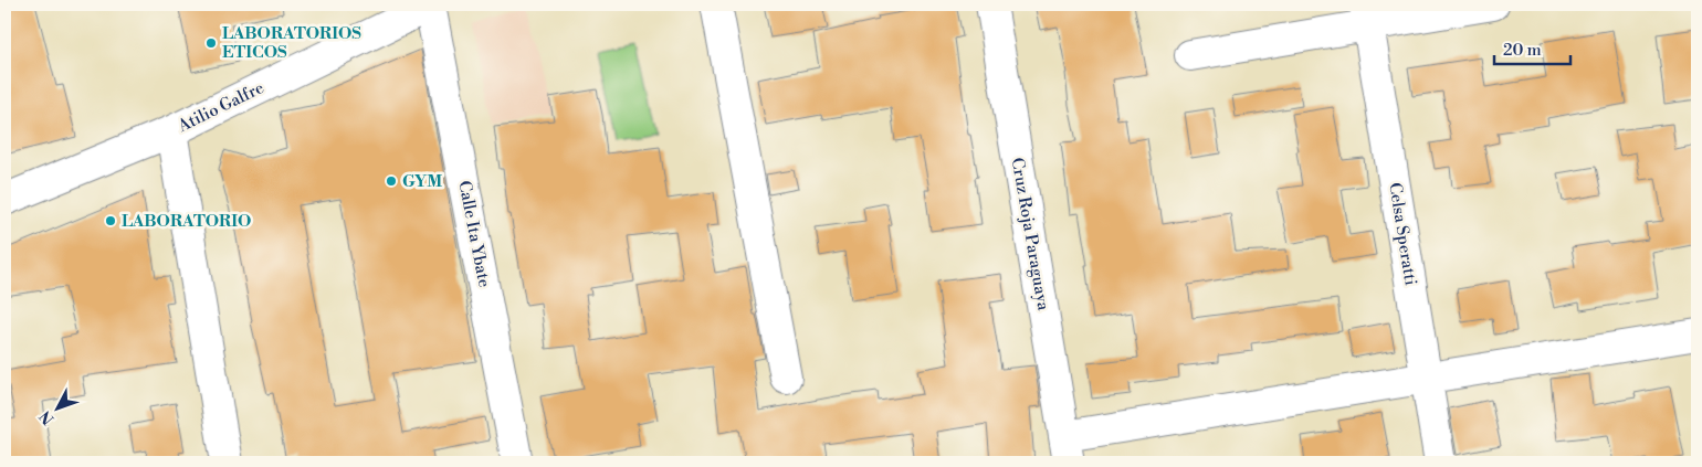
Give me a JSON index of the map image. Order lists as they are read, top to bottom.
{
  "streets": {
    "street": [
      "Atilio Galfre",
      "Calle Ita Ybate",
      "Cruz Roja Paraguaya",
      "Celsa Speratti"
    ]
  },
  "crossings": [
    ["Atilio Galfre", "Calle Ita Ybate"]
  ],
  "places": ["LABORATORIOS ETICOS", "GYM", "LABORATORIO"],
  "scale_bar": "20 m",
  "north": "bottom left"
}
